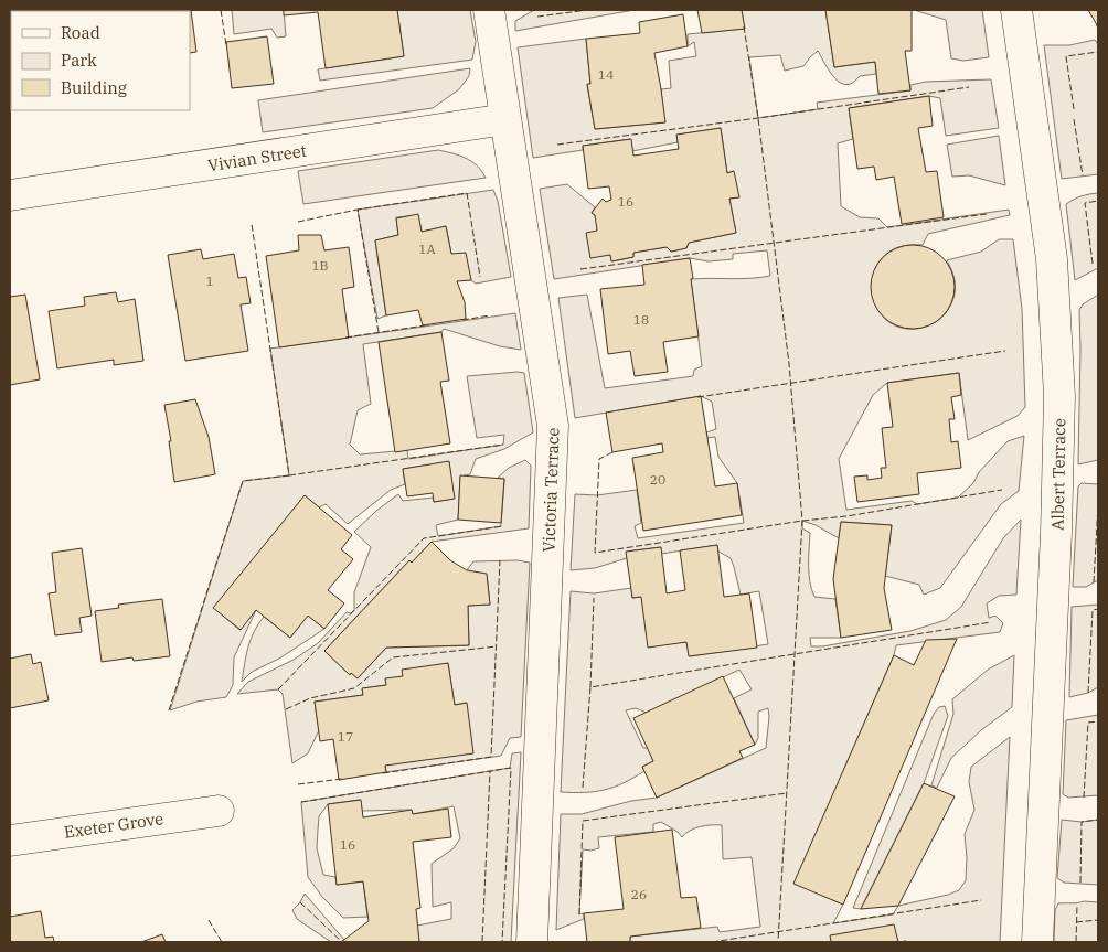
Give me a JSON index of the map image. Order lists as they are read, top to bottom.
{
  "streets": {
    "street": [
      "Vivian Street",
      "Albert Terrace",
      "Victoria Terrace",
      "Exeter Grove"
    ]
  },
  "crossings": [
    ["Vivian Street", "Victoria Terrace"]
  ],
  "house_numbers": [
    "14",
    "16",
    "1A",
    "1B",
    "1",
    "18",
    "20",
    "17",
    "16",
    "26"
  ],
  "legend": ["Road", "Park", "Building"]
}
